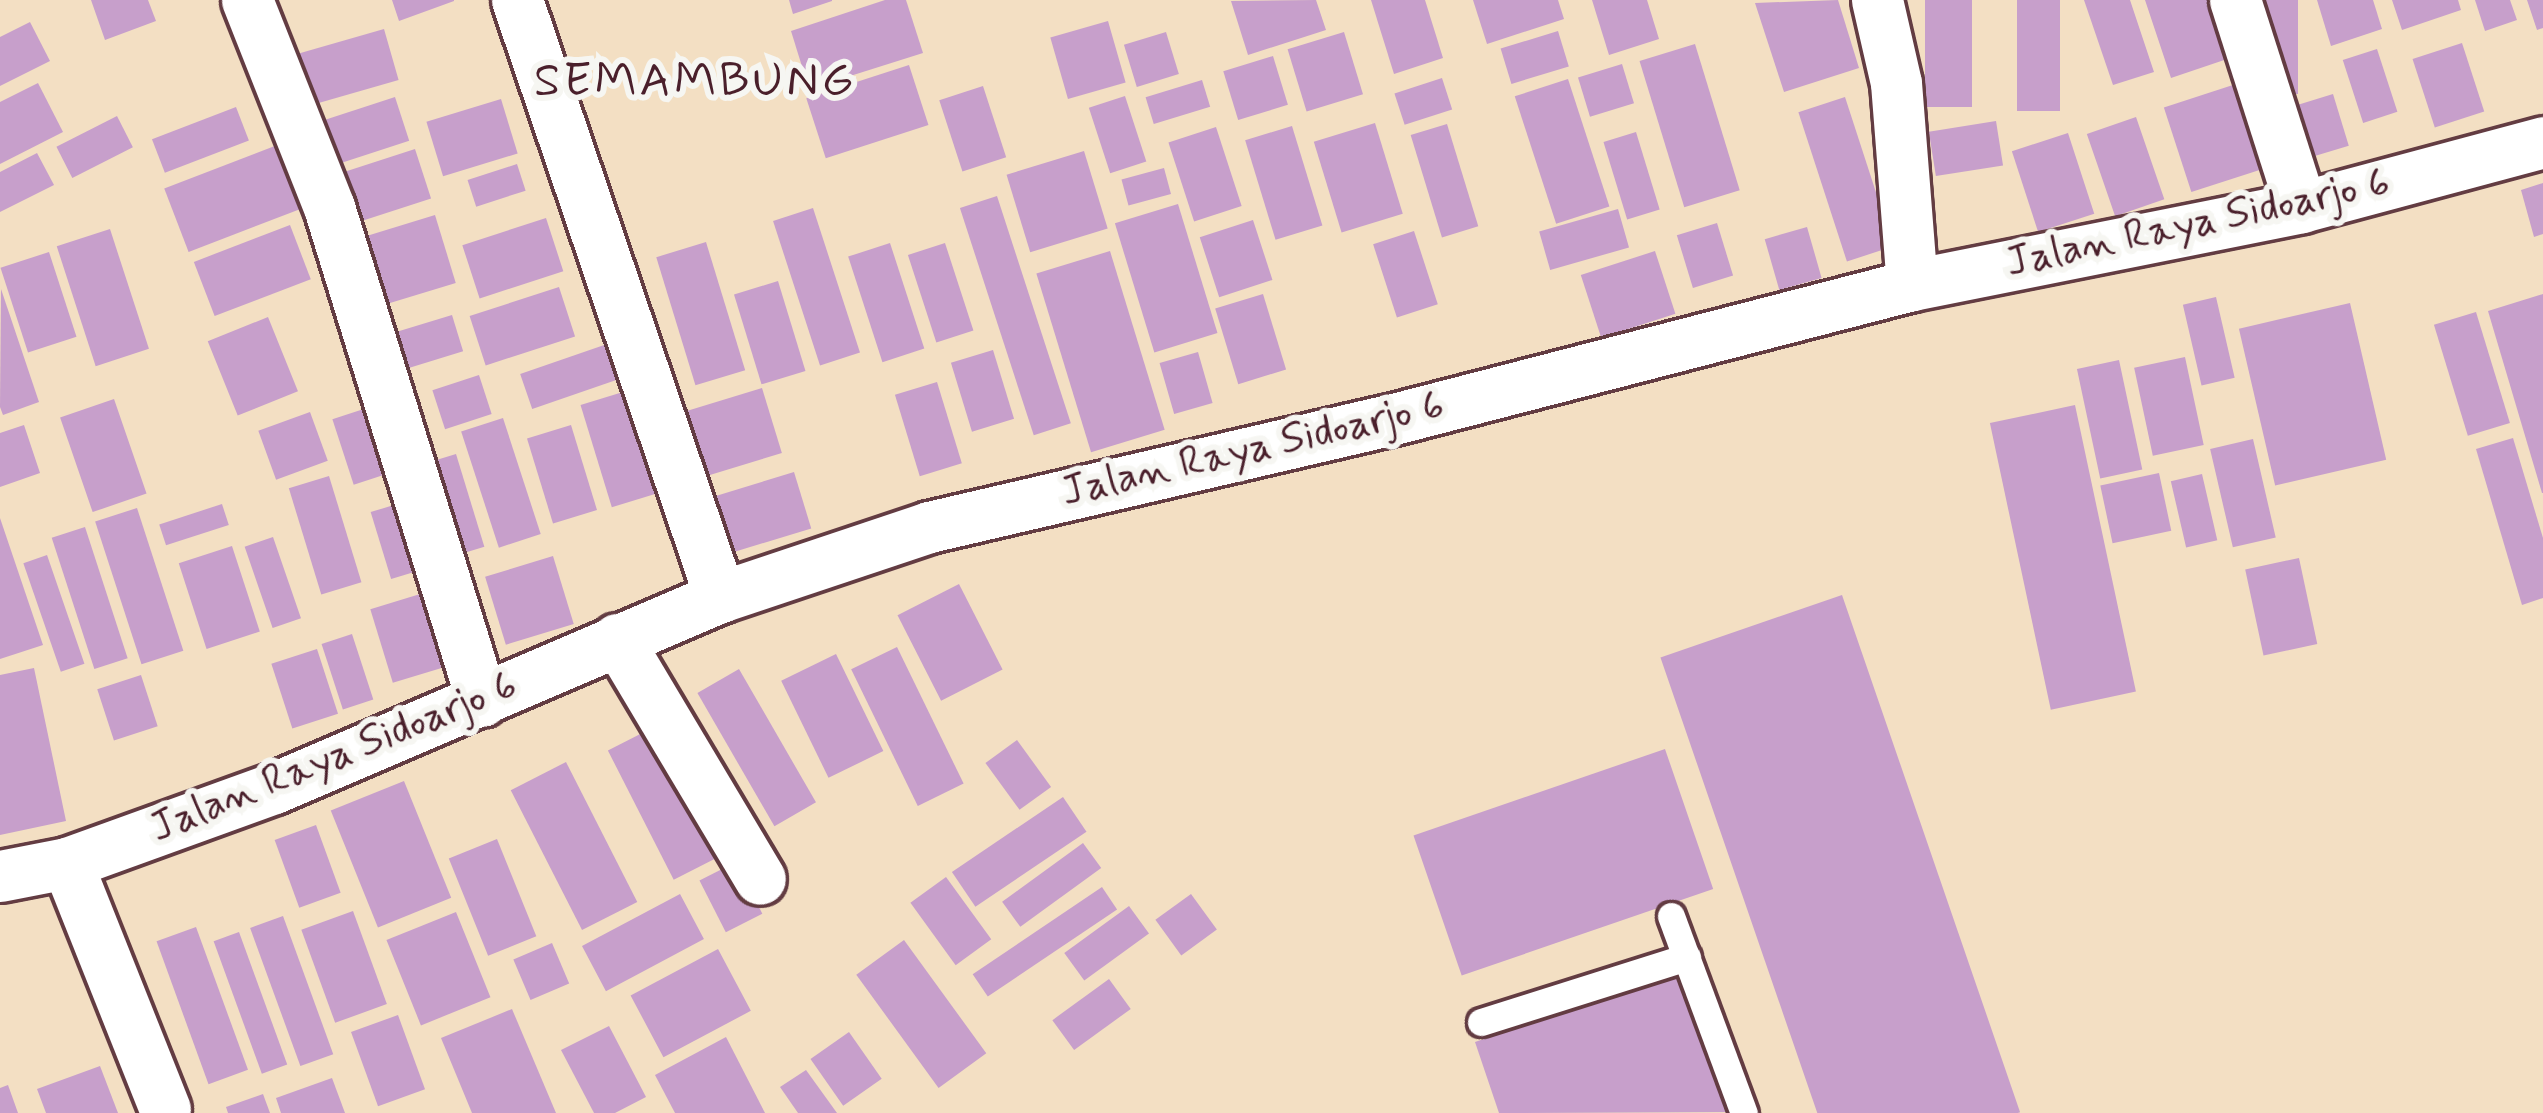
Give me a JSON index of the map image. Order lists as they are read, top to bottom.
{
  "streets": {
    "street": ["Jalan Raya Sidoarjo 6"]
  },
  "districts": ["SEMAMBUNG"]
}
